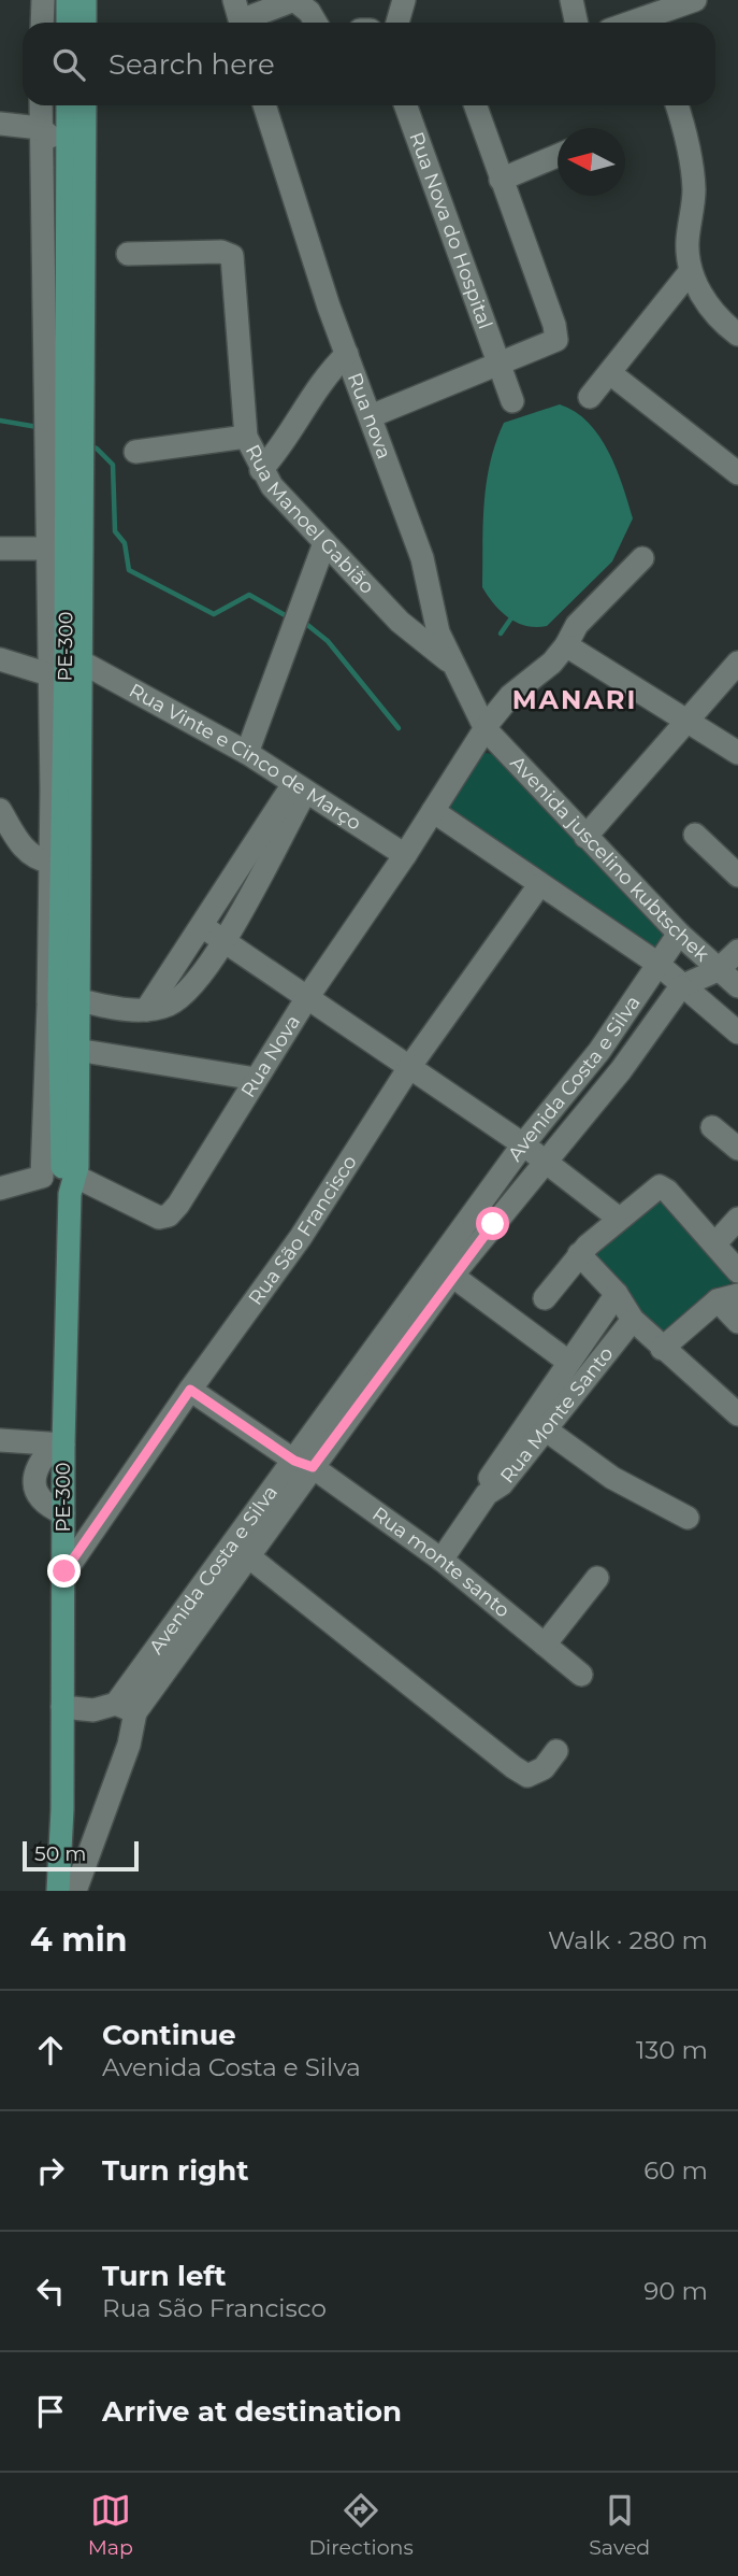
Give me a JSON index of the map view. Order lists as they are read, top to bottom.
{
  "streets": {
    "main road": ["PE-300"],
    "street": [
      "Rua Nova do Hospital",
      "Rua nova",
      "Rua Manoel Gabião",
      "Rua Vinte e Cinco de Março",
      "Avenida juscelino kubtschek",
      "Rua Nova",
      "Avenida Costa e Silva",
      "Rua São Francisco",
      "Rua Monte Santo",
      "Rua monte santo"
    ]
  },
  "crossings": [
    ["Rua nova", "Rua Manoel Gabião"],
    ["Rua nova", "Avenida juscelino kubtschek"],
    ["Rua nova", "Rua Nova"],
    ["Rua Manoel Gabião", "Rua Vinte e Cinco de Março"],
    ["PE-300", "Rua Vinte e Cinco de Março"],
    ["PE-300", "Rua Nova"],
    ["PE-300", "Rua São Francisco"],
    ["Rua Vinte e Cinco de Março", "Rua Nova"],
    ["Avenida juscelino kubtschek", "Rua Nova"],
    ["Avenida juscelino kubtschek", "Avenida Costa e Silva"],
    ["Avenida Costa e Silva", "Rua monte santo"],
    ["Rua São Francisco", "Rua monte santo"],
    ["Rua Monte Santo", "Rua monte santo"]
  ],
  "districts": ["MANARI"],
  "scale_bar": "50 m",
  "north": "left",
  "page": {
    "search": "Search here",
    "scale": "50 m",
    "heading": ["4 min", "Walk · 280 m"],
    "list": [
      ["Continue", "Avenida Costa e Silva", "130 m"],
      ["Turn right", "60 m"],
      ["Turn left", "Rua São Francisco", "90 m"],
      "Arrive at destination"
    ],
    "nav": ["Map", "Directions", "Saved"]
  }
}
